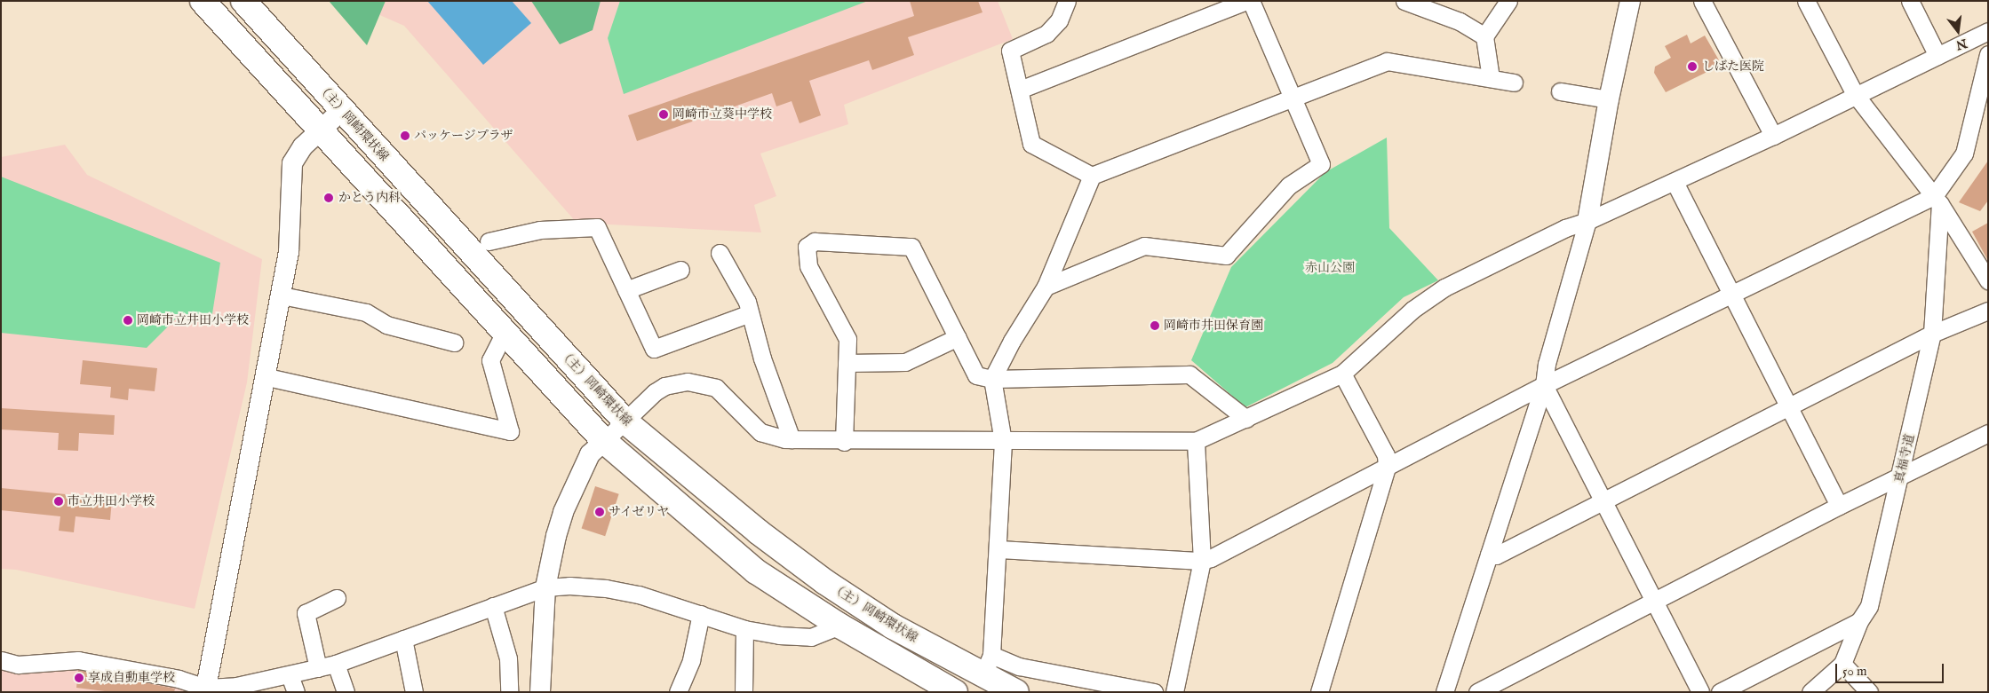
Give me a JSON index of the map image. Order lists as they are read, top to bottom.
{
  "streets": {
    "main road": ["（主）岡崎環状線"],
    "street": ["真福寺道"]
  },
  "parks": ["赤山公園"],
  "places": [
    "しばた医院",
    "岡崎市立葵中学校",
    "パッケージプラザ",
    "かとう内科",
    "岡崎市立井田小学校",
    "岡崎市井田保育園",
    "市立井田小学校",
    "サイゼリヤ",
    "享成自動車学校"
  ],
  "scale_bar": "50 m",
  "north": "bottom"
}
